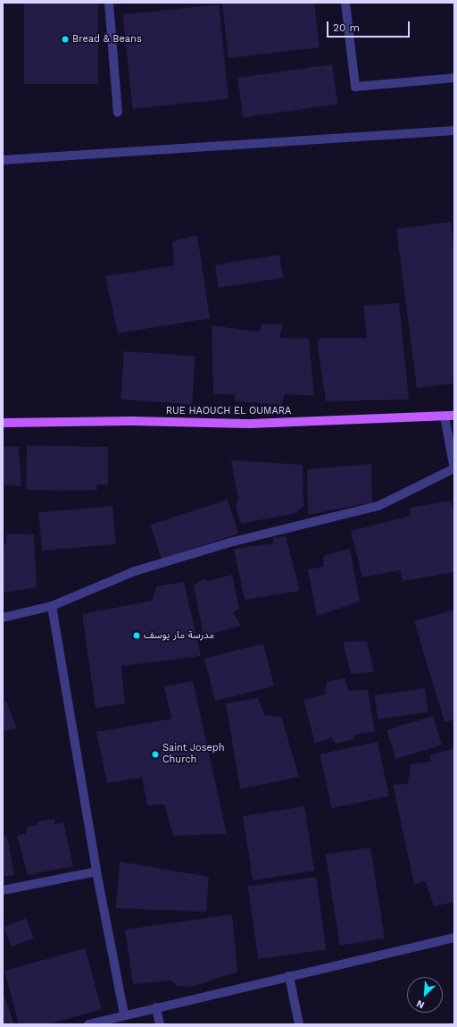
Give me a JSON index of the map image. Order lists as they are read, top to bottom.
{
  "streets": {
    "main road": ["RUE HAOUCH EL OUMARA"]
  },
  "places": ["Bread & Beans", "مدرسة مار يوسف", "Saint Joseph Church"],
  "scale_bar": "20 m",
  "north": "bottom left"
}
